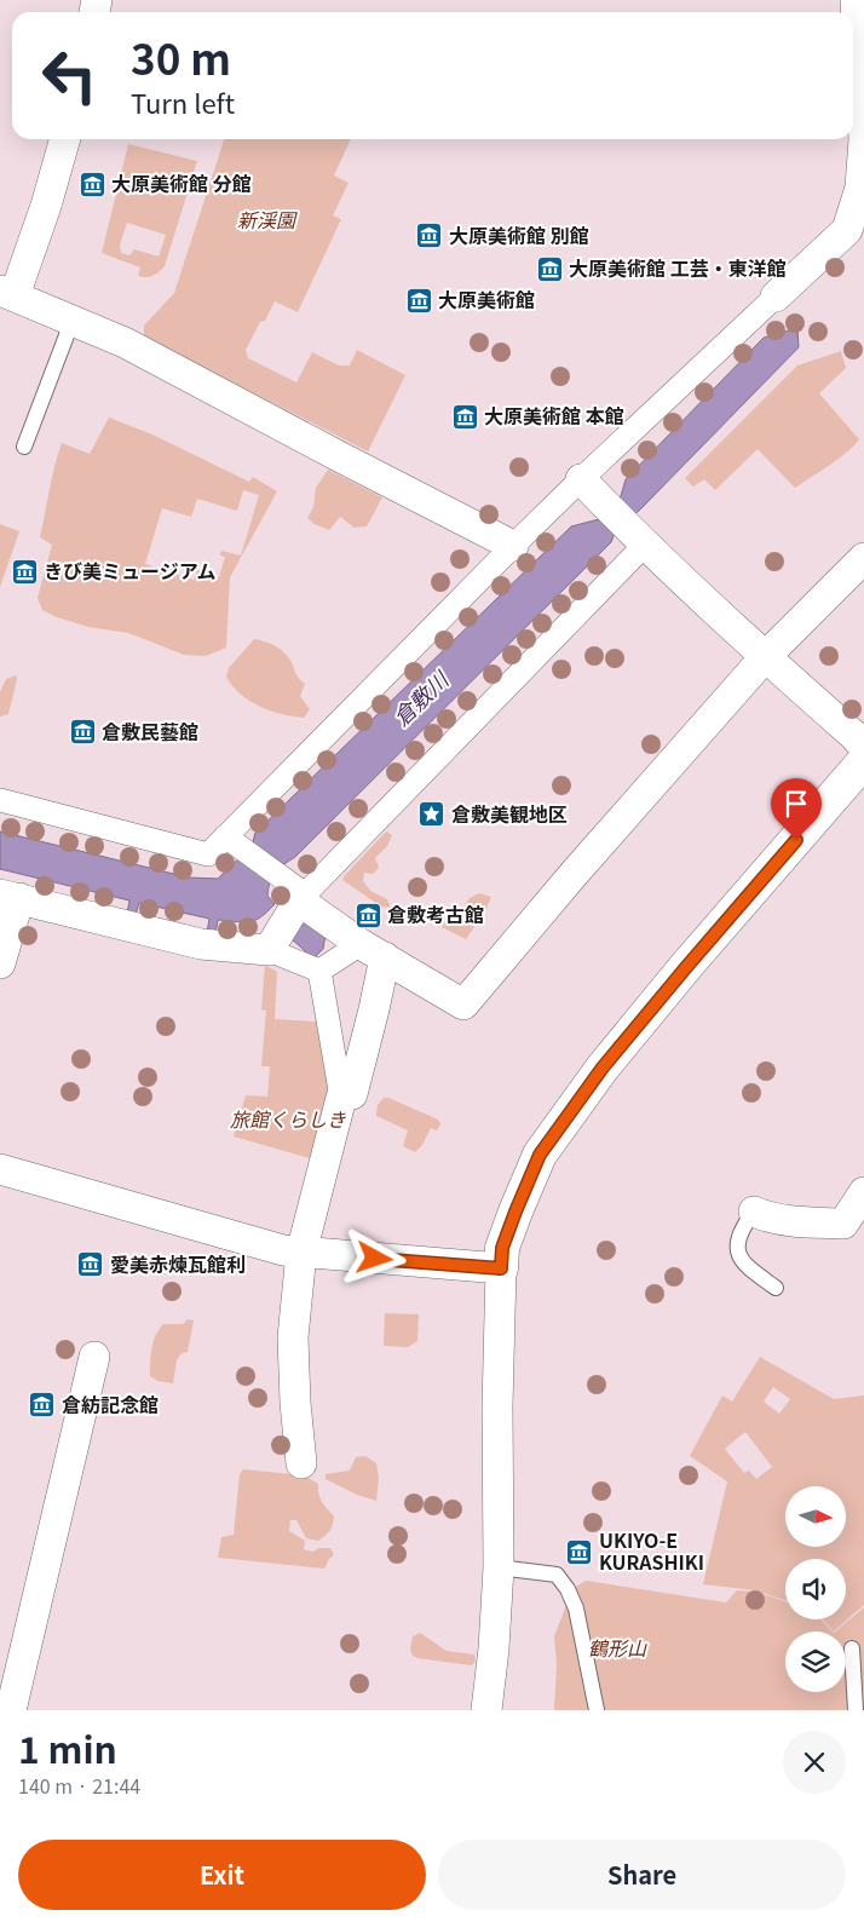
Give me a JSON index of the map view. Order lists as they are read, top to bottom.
{
  "water": ["倉敷川"],
  "parks": ["新渓園", "旅館くらしき", "鶴形山"],
  "places": {
    "museum": [
      "大原美術館 分館",
      "大原美術館 別館",
      "大原美術館 工芸・東洋館",
      "大原美術館",
      "大原美術館 本館",
      "きび美ミュージアム",
      "倉敷民藝館",
      "倉敷考古館",
      "愛美赤煉瓦館利",
      "倉紡記念館",
      "UKIYO-E KURASHIKI"
    ],
    "place": ["倉敷美観地区"]
  },
  "north": "right",
  "page": {
    "turn": ["30 m", "Turn left"],
    "heading": ["1 min", "140 m · 21:44"],
    "buttons": ["Exit", "Share"]
  }
}
